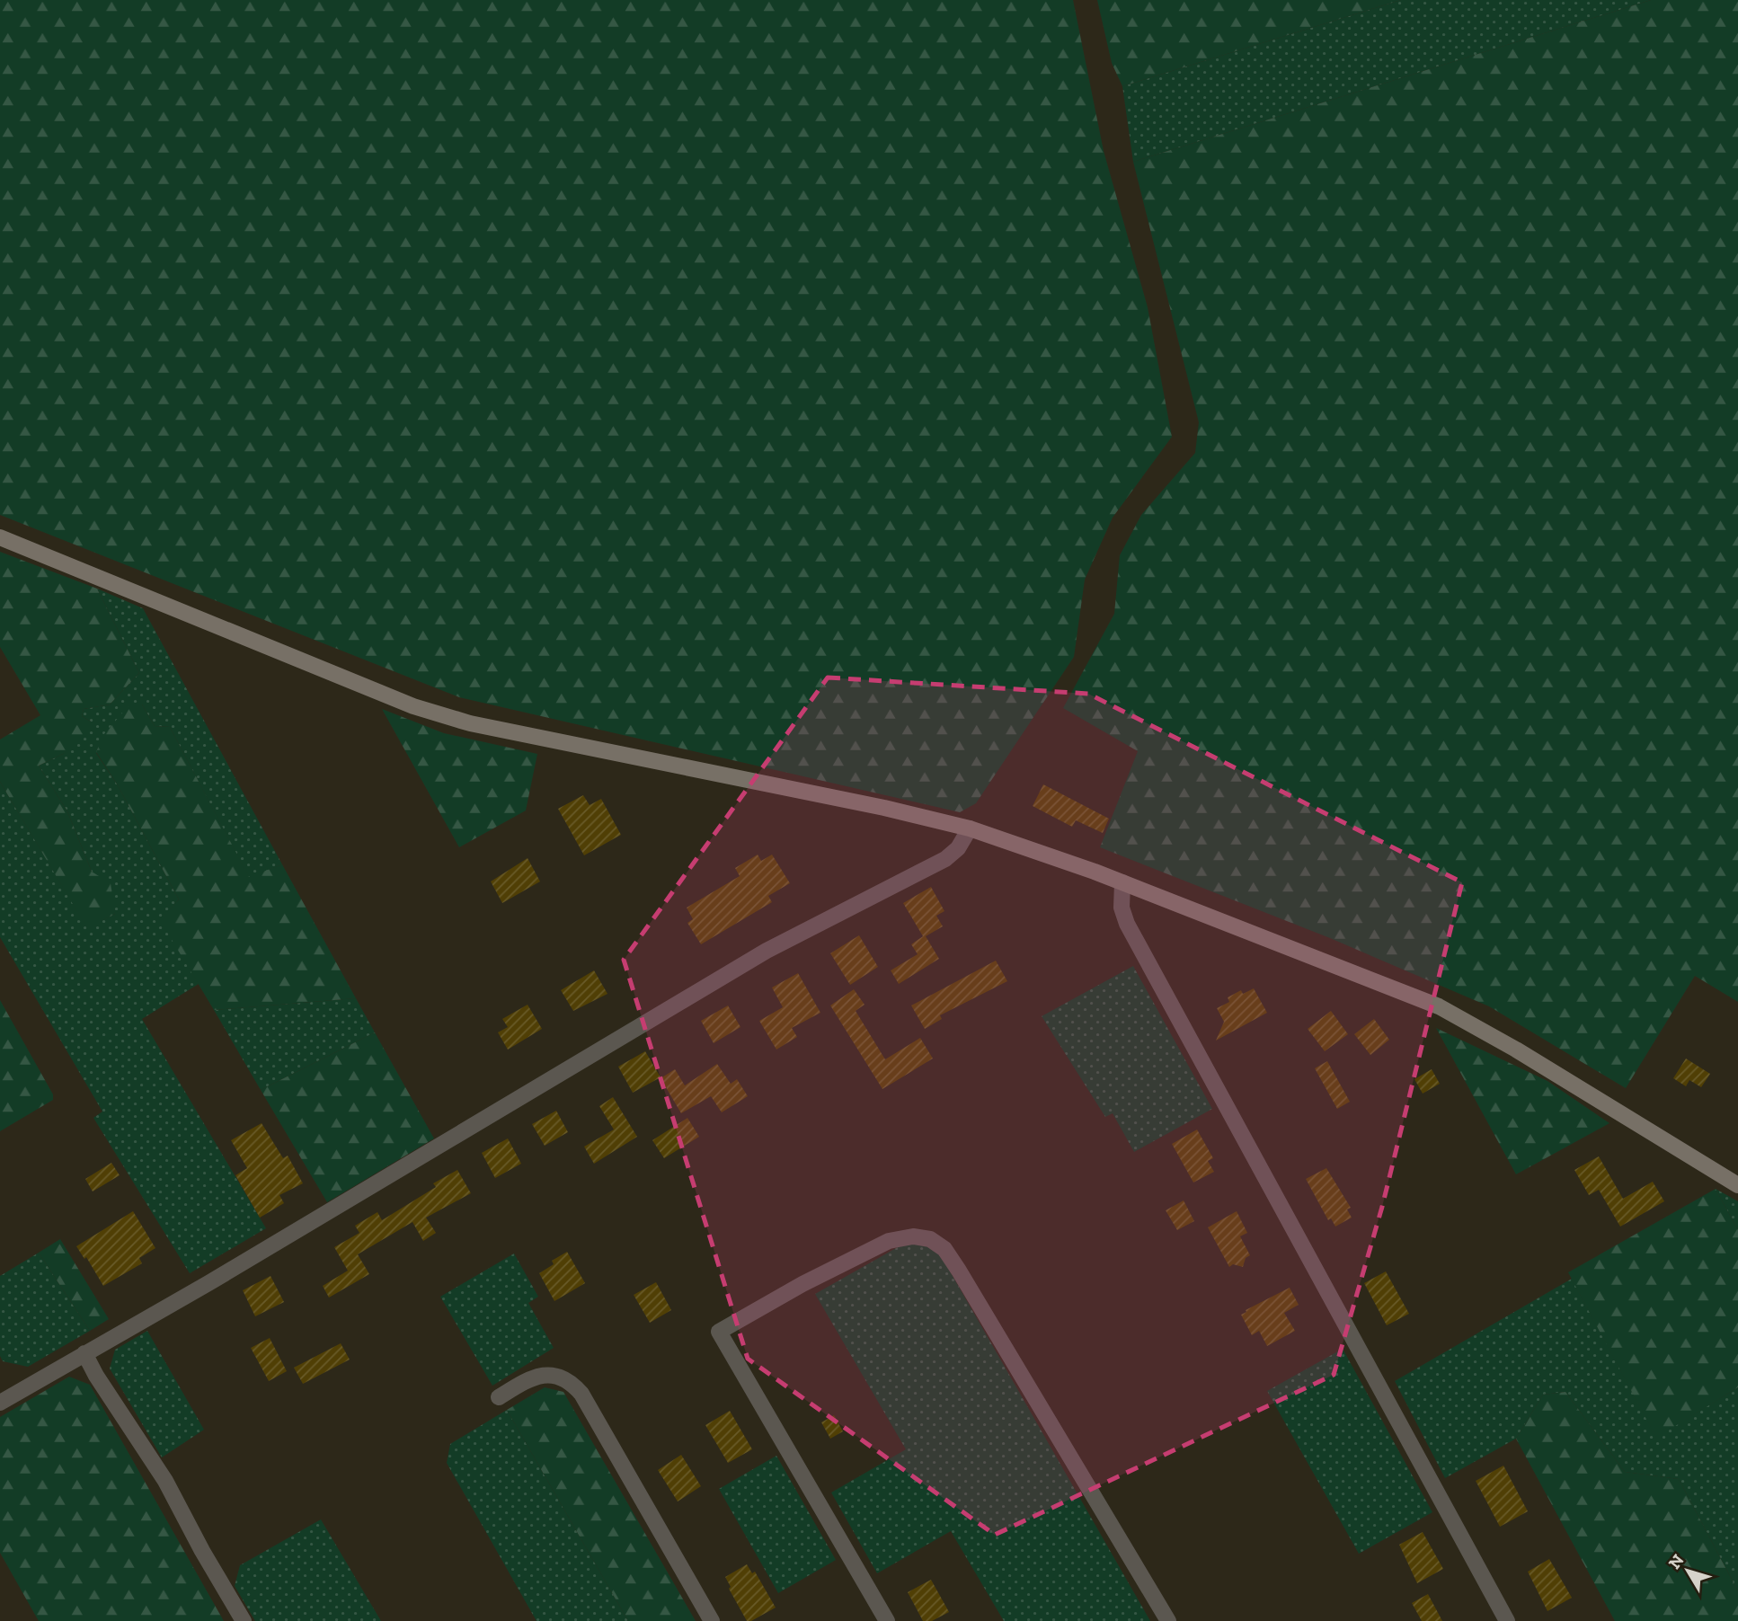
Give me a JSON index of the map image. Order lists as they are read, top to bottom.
{
  "north": "top left"
}
